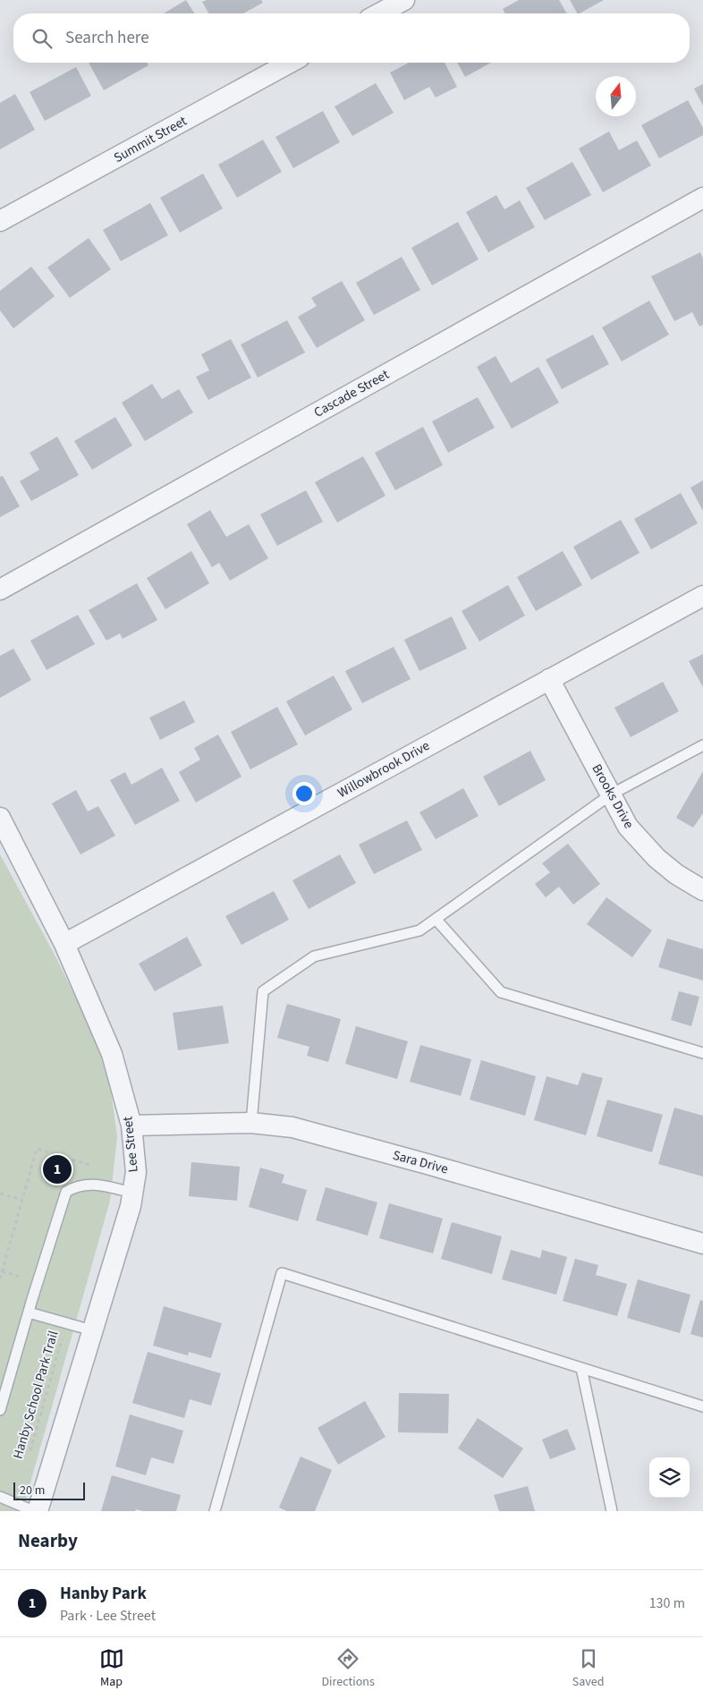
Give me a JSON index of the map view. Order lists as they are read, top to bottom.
{
  "streets": {
    "street": [
      "Summit Street",
      "Cascade Street",
      "Willowbrook Drive",
      "Brooks Drive",
      "Lee Street",
      "Sara Drive"
    ],
    "path": ["Hanby School Park Trail"]
  },
  "crossings": [
    ["Willowbrook Drive", "Brooks Drive"],
    ["Willowbrook Drive", "Lee Street"],
    ["Lee Street", "Sara Drive"]
  ],
  "scale_bar": "20 m",
  "north": "top",
  "page": {
    "search": "Search here",
    "pins": "1",
    "scale": "20 m",
    "heading": "Nearby",
    "list": [
      {
        "mark": "1",
        "name": "Hanby Park",
        "note": "Park · Lee Street",
        "value": "130 m"
      }
    ],
    "nav": ["Map", "Directions", "Saved"]
  }
}
